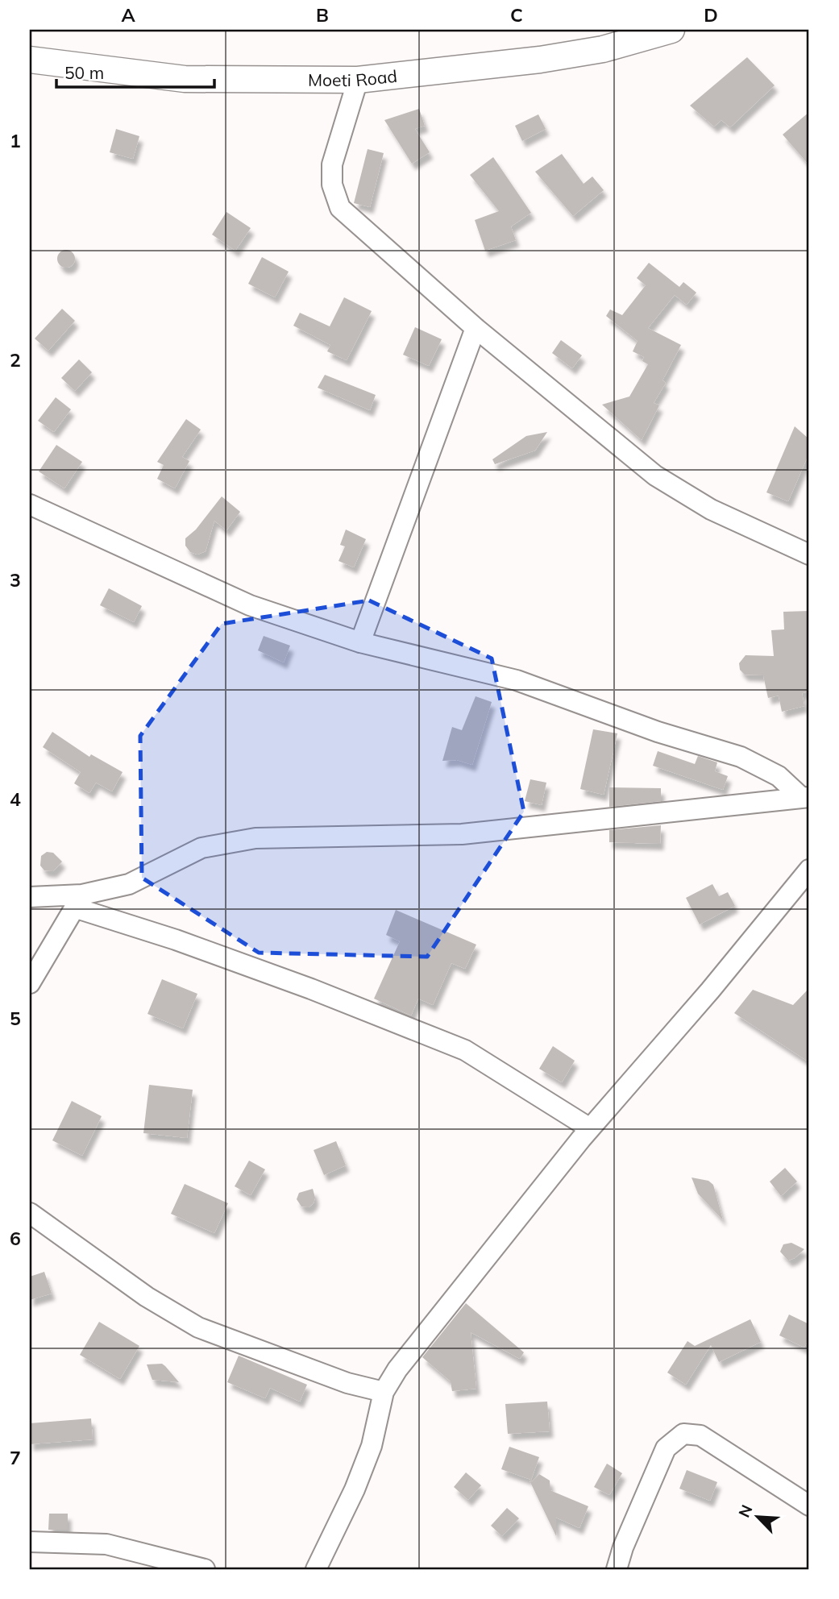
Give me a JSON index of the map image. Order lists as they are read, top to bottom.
{
  "streets": {
    "street": ["Moeti Road"]
  },
  "scale_bar": "50 m",
  "north": "top left",
  "grid": {
    "columns": [
      "A",
      "B",
      "C",
      "D"
    ],
    "rows": [
      "1",
      "2",
      "3",
      "4",
      "5",
      "6",
      "7"
    ]
  }
}
